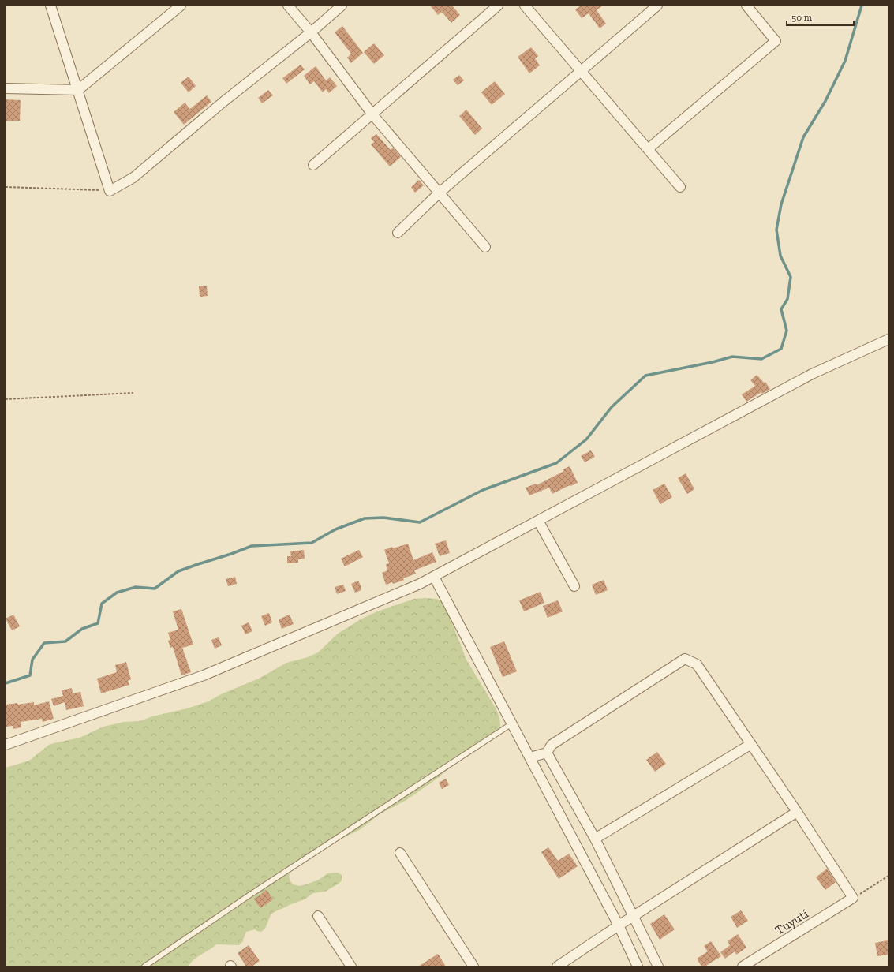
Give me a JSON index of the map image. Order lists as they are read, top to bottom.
{
  "streets": {
    "street": ["Tuyutí"]
  },
  "scale_bar": "50 m"
}
